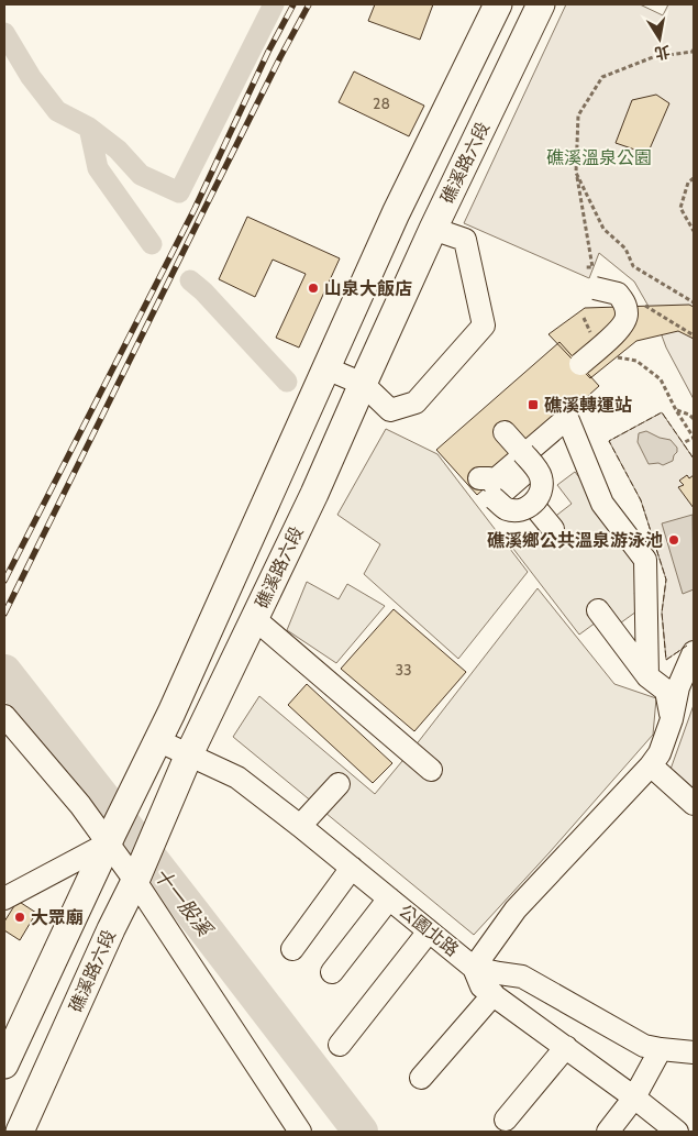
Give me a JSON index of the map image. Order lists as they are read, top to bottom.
{
  "streets": {
    "main road": ["礁溪路六段"],
    "street": ["公園北路"]
  },
  "crossings": [
    ["礁溪路六段", "公園北路"]
  ],
  "water": ["十一股溪"],
  "parks": ["礁溪溫泉公園"],
  "places": {
    "other": ["山泉大飯店", "礁溪鄉公共溫泉游泳池", "大眾廟"],
    "transit": ["礁溪轉運站"]
  },
  "house_numbers": ["28", "33"],
  "north": "bottom"
}
